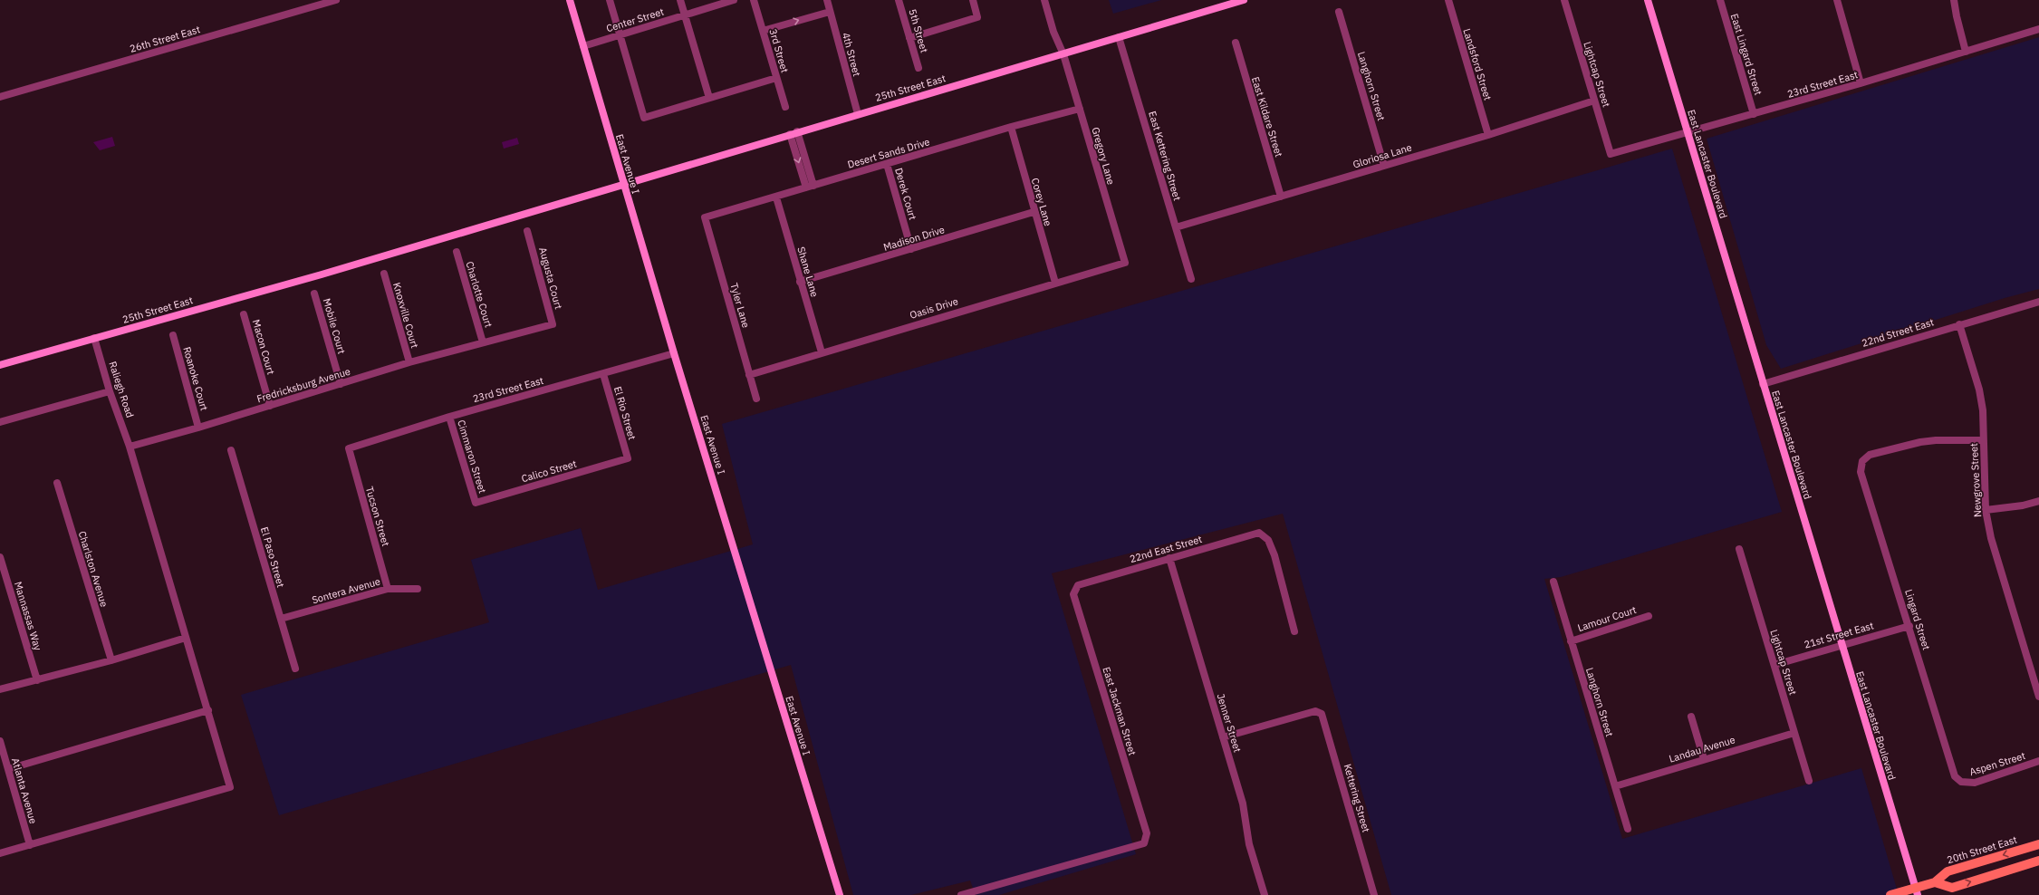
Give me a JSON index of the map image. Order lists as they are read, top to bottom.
{
  "streets": {
    "main road": [
      "25th Street East",
      "East Avenue I",
      "East Lancaster Boulevard",
      "20th Street East"
    ],
    "street": [
      "Center Street",
      "5th Street",
      "26th Street East",
      "3rd Street",
      "4th Street",
      "East Lingard Street",
      "Landsford Street",
      "Lightcap Street",
      "23rd Street East",
      "Langhorn Street",
      "East Kildare Street",
      "Desert Sands Drive",
      "Gregory Lane",
      "East Kettering Street",
      "Gloriosa Lane",
      "Derek Court",
      "Corey Lane",
      "Madison Drive",
      "Shane Lane",
      "Augusta Court",
      "Charlotte Court",
      "Tyler Lane",
      "Oasis Drive",
      "Knoxville Court",
      "Mobile Court",
      "22nd Street East",
      "Macon Court",
      "Roanoke Court",
      "Fredricksburg Avenue",
      "Raliegh Road",
      "El Rio Street",
      "Cimmaron Street",
      "Calico Street",
      "Newgrove Street",
      "Tucson Street",
      "22nd East Street",
      "El Paso Street",
      "Charlston Avenue",
      "Sontera Avenue",
      "Mannassas Way",
      "Lamour Court",
      "Lingard Street",
      "21st Street East",
      "East Jackman Street",
      "Jenner Street",
      "Landau Avenue",
      "Aspen Street",
      "Atlanta Avenue",
      "Kettering Street"
    ]
  },
  "crossings": [
    ["Center Street", "East Avenue I"],
    ["4th Street", "25th Street East"],
    ["East Lingard Street", "23rd Street East"],
    ["Landsford Street", "Gloriosa Lane"],
    ["Lightcap Street", "23rd Street East"],
    ["Lightcap Street", "Gloriosa Lane"],
    ["Lightcap Street", "21st Street East"],
    ["Lightcap Street", "Landau Avenue"],
    ["23rd Street East", "East Avenue I"],
    ["23rd Street East", "East Lancaster Boulevard"],
    ["23rd Street East", "El Rio Street"],
    ["23rd Street East", "Cimmaron Street"],
    ["23rd Street East", "Tucson Street"],
    ["Langhorn Street", "Gloriosa Lane"],
    ["Langhorn Street", "Lamour Court"],
    ["Langhorn Street", "Landau Avenue"],
    ["25th Street East", "Gregory Lane"],
    ["25th Street East", "East Kettering Street"],
    ["25th Street East", "East Avenue I"],
    ["25th Street East", "Raliegh Road"],
    ["East Kildare Street", "Gloriosa Lane"],
    ["Desert Sands Drive", "Gregory Lane"],
    ["Desert Sands Drive", "Derek Court"],
    ["Desert Sands Drive", "Corey Lane"],
    ["Desert Sands Drive", "Shane Lane"],
    ["Desert Sands Drive", "Tyler Lane"],
    ["Gregory Lane", "Oasis Drive"],
    ["East Kettering Street", "Gloriosa Lane"],
    ["East Lancaster Boulevard", "22nd Street East"],
    ["East Lancaster Boulevard", "21st Street East"],
    ["East Lancaster Boulevard", "20th Street East"],
    ["Derek Court", "Madison Drive"],
    ["Corey Lane", "Madison Drive"],
    ["Corey Lane", "Oasis Drive"],
    ["Madison Drive", "Shane Lane"],
    ["Shane Lane", "Oasis Drive"],
    ["Augusta Court", "Charlotte Court"],
    ["Augusta Court", "Fredricksburg Avenue"],
    ["Charlotte Court", "Fredricksburg Avenue"],
    ["Tyler Lane", "Oasis Drive"],
    ["Knoxville Court", "Fredricksburg Avenue"],
    ["Mobile Court", "Fredricksburg Avenue"],
    ["22nd Street East", "Newgrove Street"],
    ["Macon Court", "Fredricksburg Avenue"],
    ["Roanoke Court", "Fredricksburg Avenue"],
    ["Fredricksburg Avenue", "Raliegh Road"],
    ["Raliegh Road", "Atlanta Avenue"],
    ["El Rio Street", "Calico Street"],
    ["Cimmaron Street", "Calico Street"],
    ["Newgrove Street", "Lingard Street"],
    ["Tucson Street", "Sontera Avenue"],
    ["22nd East Street", "East Jackman Street"],
    ["22nd East Street", "Jenner Street"],
    ["El Paso Street", "Sontera Avenue"],
    ["Lingard Street", "21st Street East"],
    ["Lingard Street", "Aspen Street"],
    ["Jenner Street", "Kettering Street"]
  ]
}
